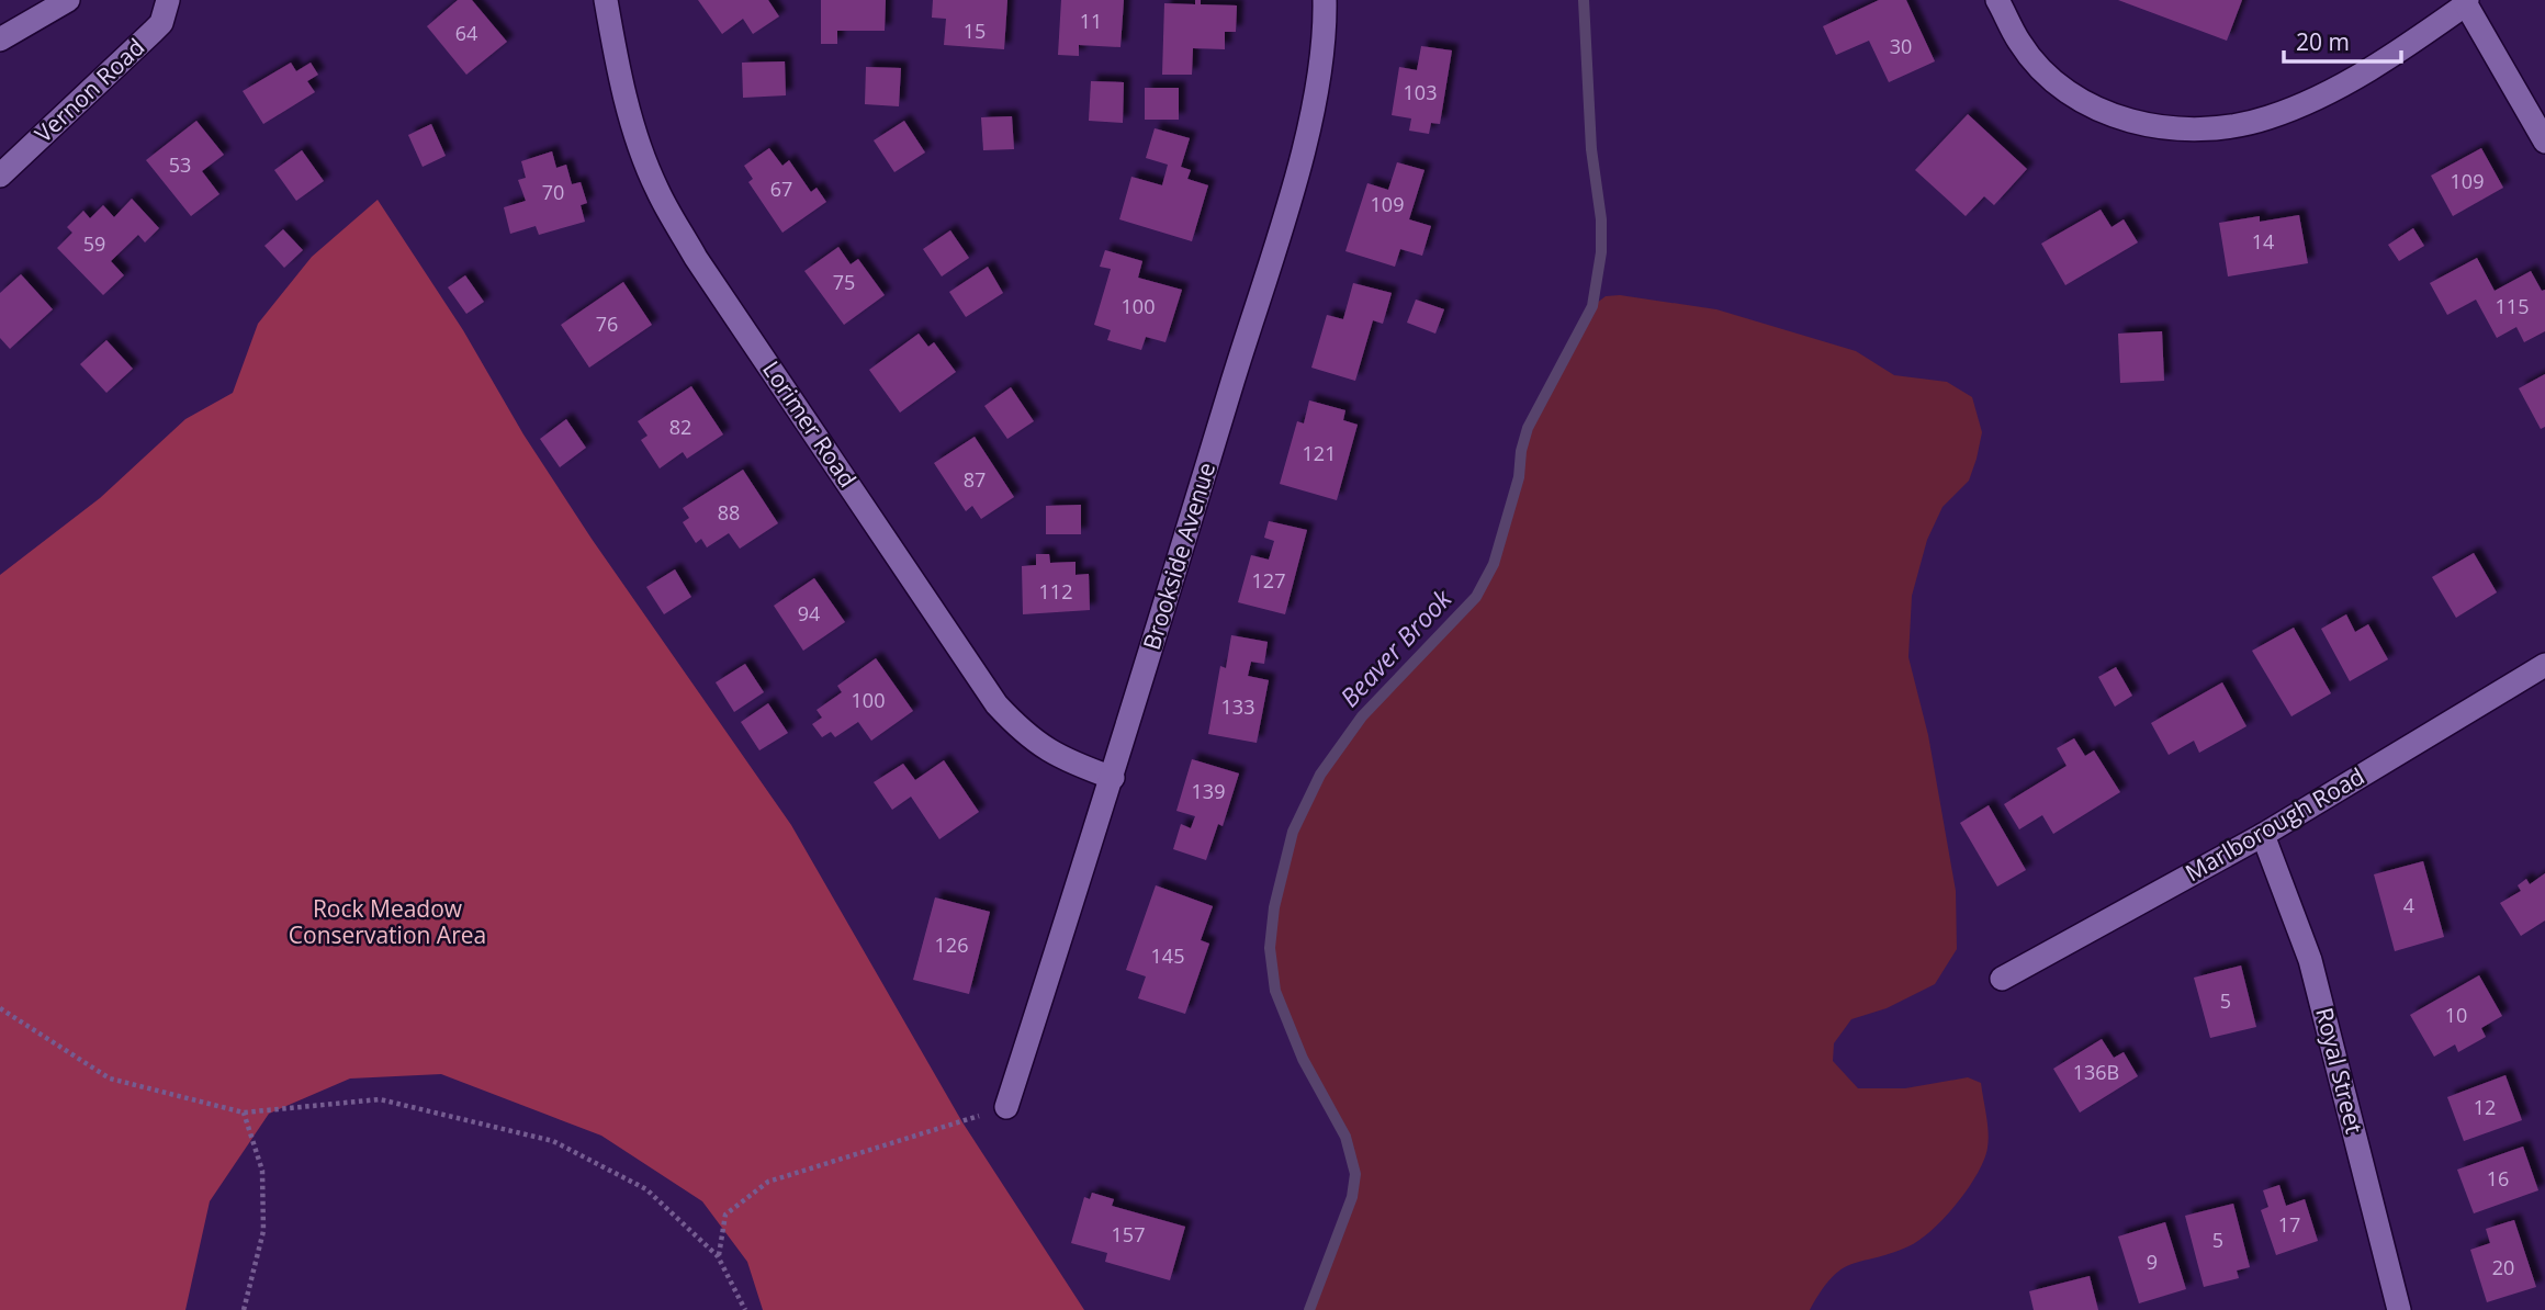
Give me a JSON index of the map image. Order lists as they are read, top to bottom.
{
  "streets": {
    "street": [
      "Vernon Road",
      "Lorimer Road",
      "Brookside Avenue",
      "Marlborough Road",
      "Royal Street"
    ]
  },
  "crossings": [
    ["Lorimer Road", "Brookside Avenue"],
    ["Marlborough Road", "Royal Street"]
  ],
  "water": ["Beaver Brook"],
  "parks": ["Rock Meadow Conservation Area"],
  "house_numbers": [
    "11",
    "15",
    "64",
    "30",
    "103",
    "53",
    "109",
    "67",
    "70",
    "109",
    "14",
    "59",
    "75",
    "100",
    "115",
    "76",
    "82",
    "121",
    "87",
    "88",
    "127",
    "112",
    "94",
    "100",
    "133",
    "139",
    "4",
    "126",
    "145",
    "5",
    "10",
    "136B",
    "12",
    "16",
    "17",
    "157",
    "5",
    "9",
    "20"
  ],
  "scale_bar": "20 m"
}
